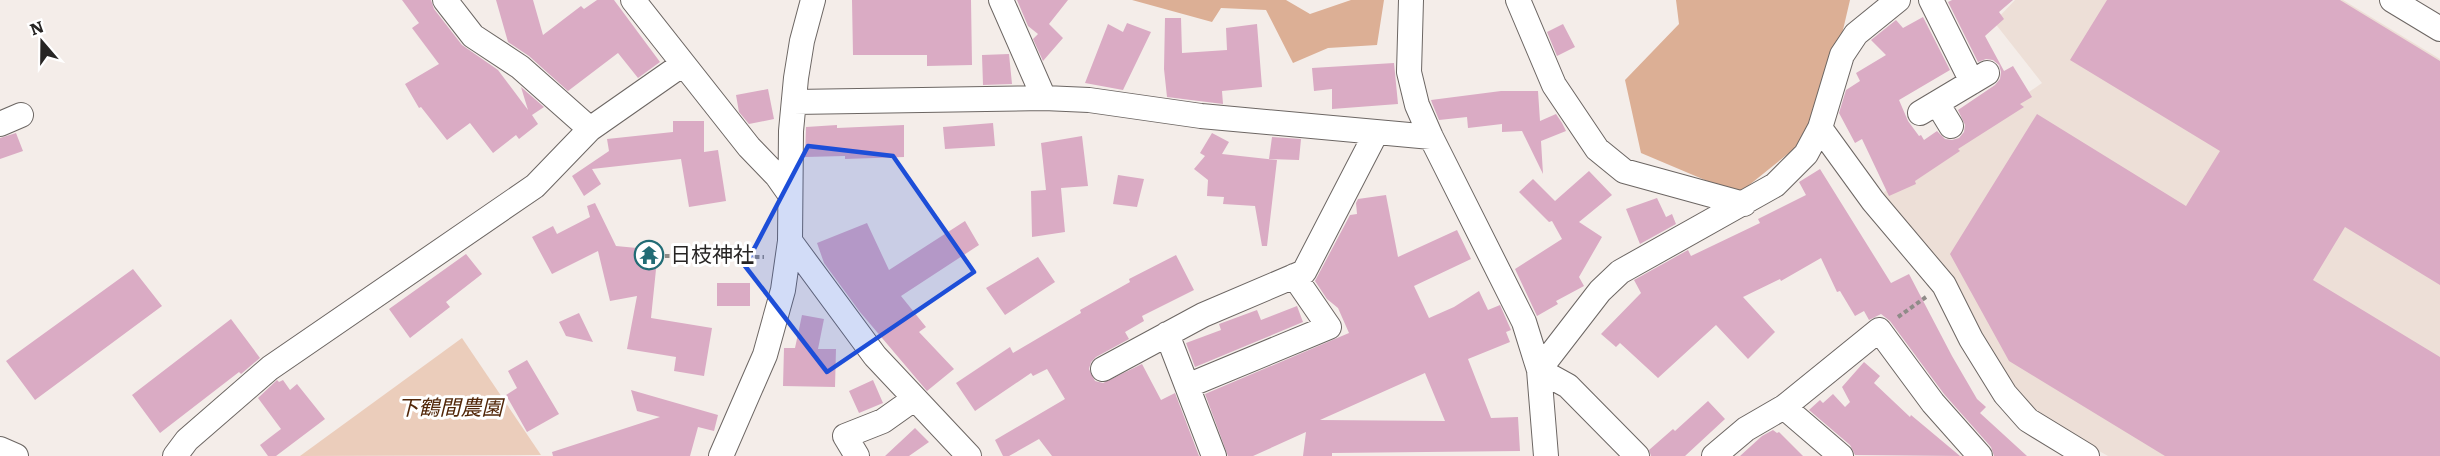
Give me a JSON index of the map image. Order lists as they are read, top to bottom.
{
  "parks": ["下鶴間農園"],
  "places": {
    "temple": ["日枝神社"]
  },
  "north": "top"
}
